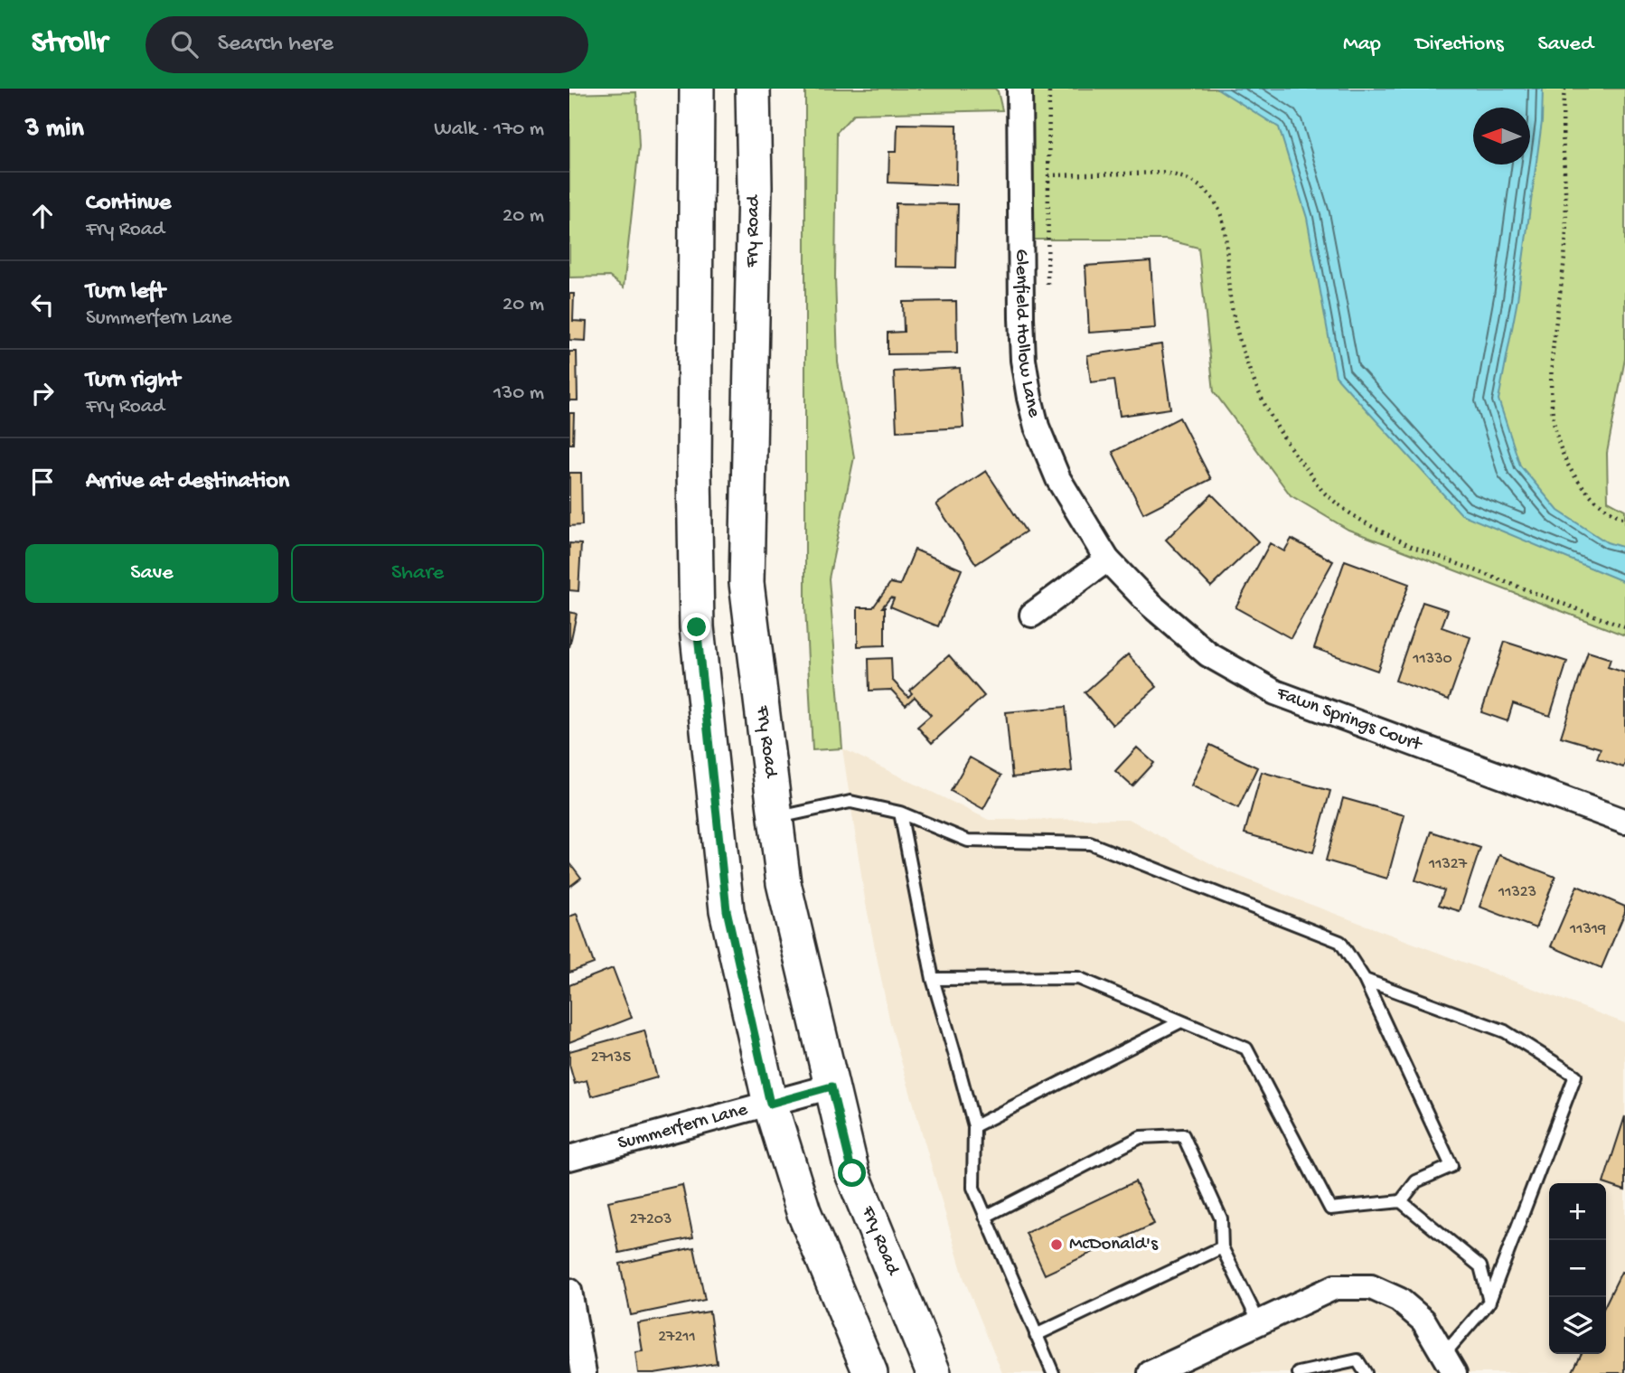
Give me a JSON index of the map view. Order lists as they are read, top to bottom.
{
  "streets": {
    "main road": ["Fry Road"],
    "street": ["Glenfield Hollow Lane", "Fawn Springs Court", "Summerfern Lane"]
  },
  "crossings": [
    ["Fry Road", "Summerfern Lane"],
    ["Glenfield Hollow Lane", "Fawn Springs Court"]
  ],
  "places": ["McDonald's"],
  "house_numbers": [
    "11330",
    "11327",
    "11323",
    "11319",
    "27135",
    "27203",
    "27211"
  ],
  "north": "left",
  "page": {
    "header": "Strollr",
    "search": "Search here",
    "nav": ["Map", "Directions", "Saved"],
    "heading": ["3 min", "Walk · 170 m"],
    "list": [
      ["Continue", "Fry Road", "20 m"],
      ["Turn left", "Summerfern Lane", "20 m"],
      ["Turn right", "Fry Road", "130 m"],
      "Arrive at destination"
    ],
    "buttons": ["Save", "Share"],
    "map_buttons": ["+", "−"]
  }
}
